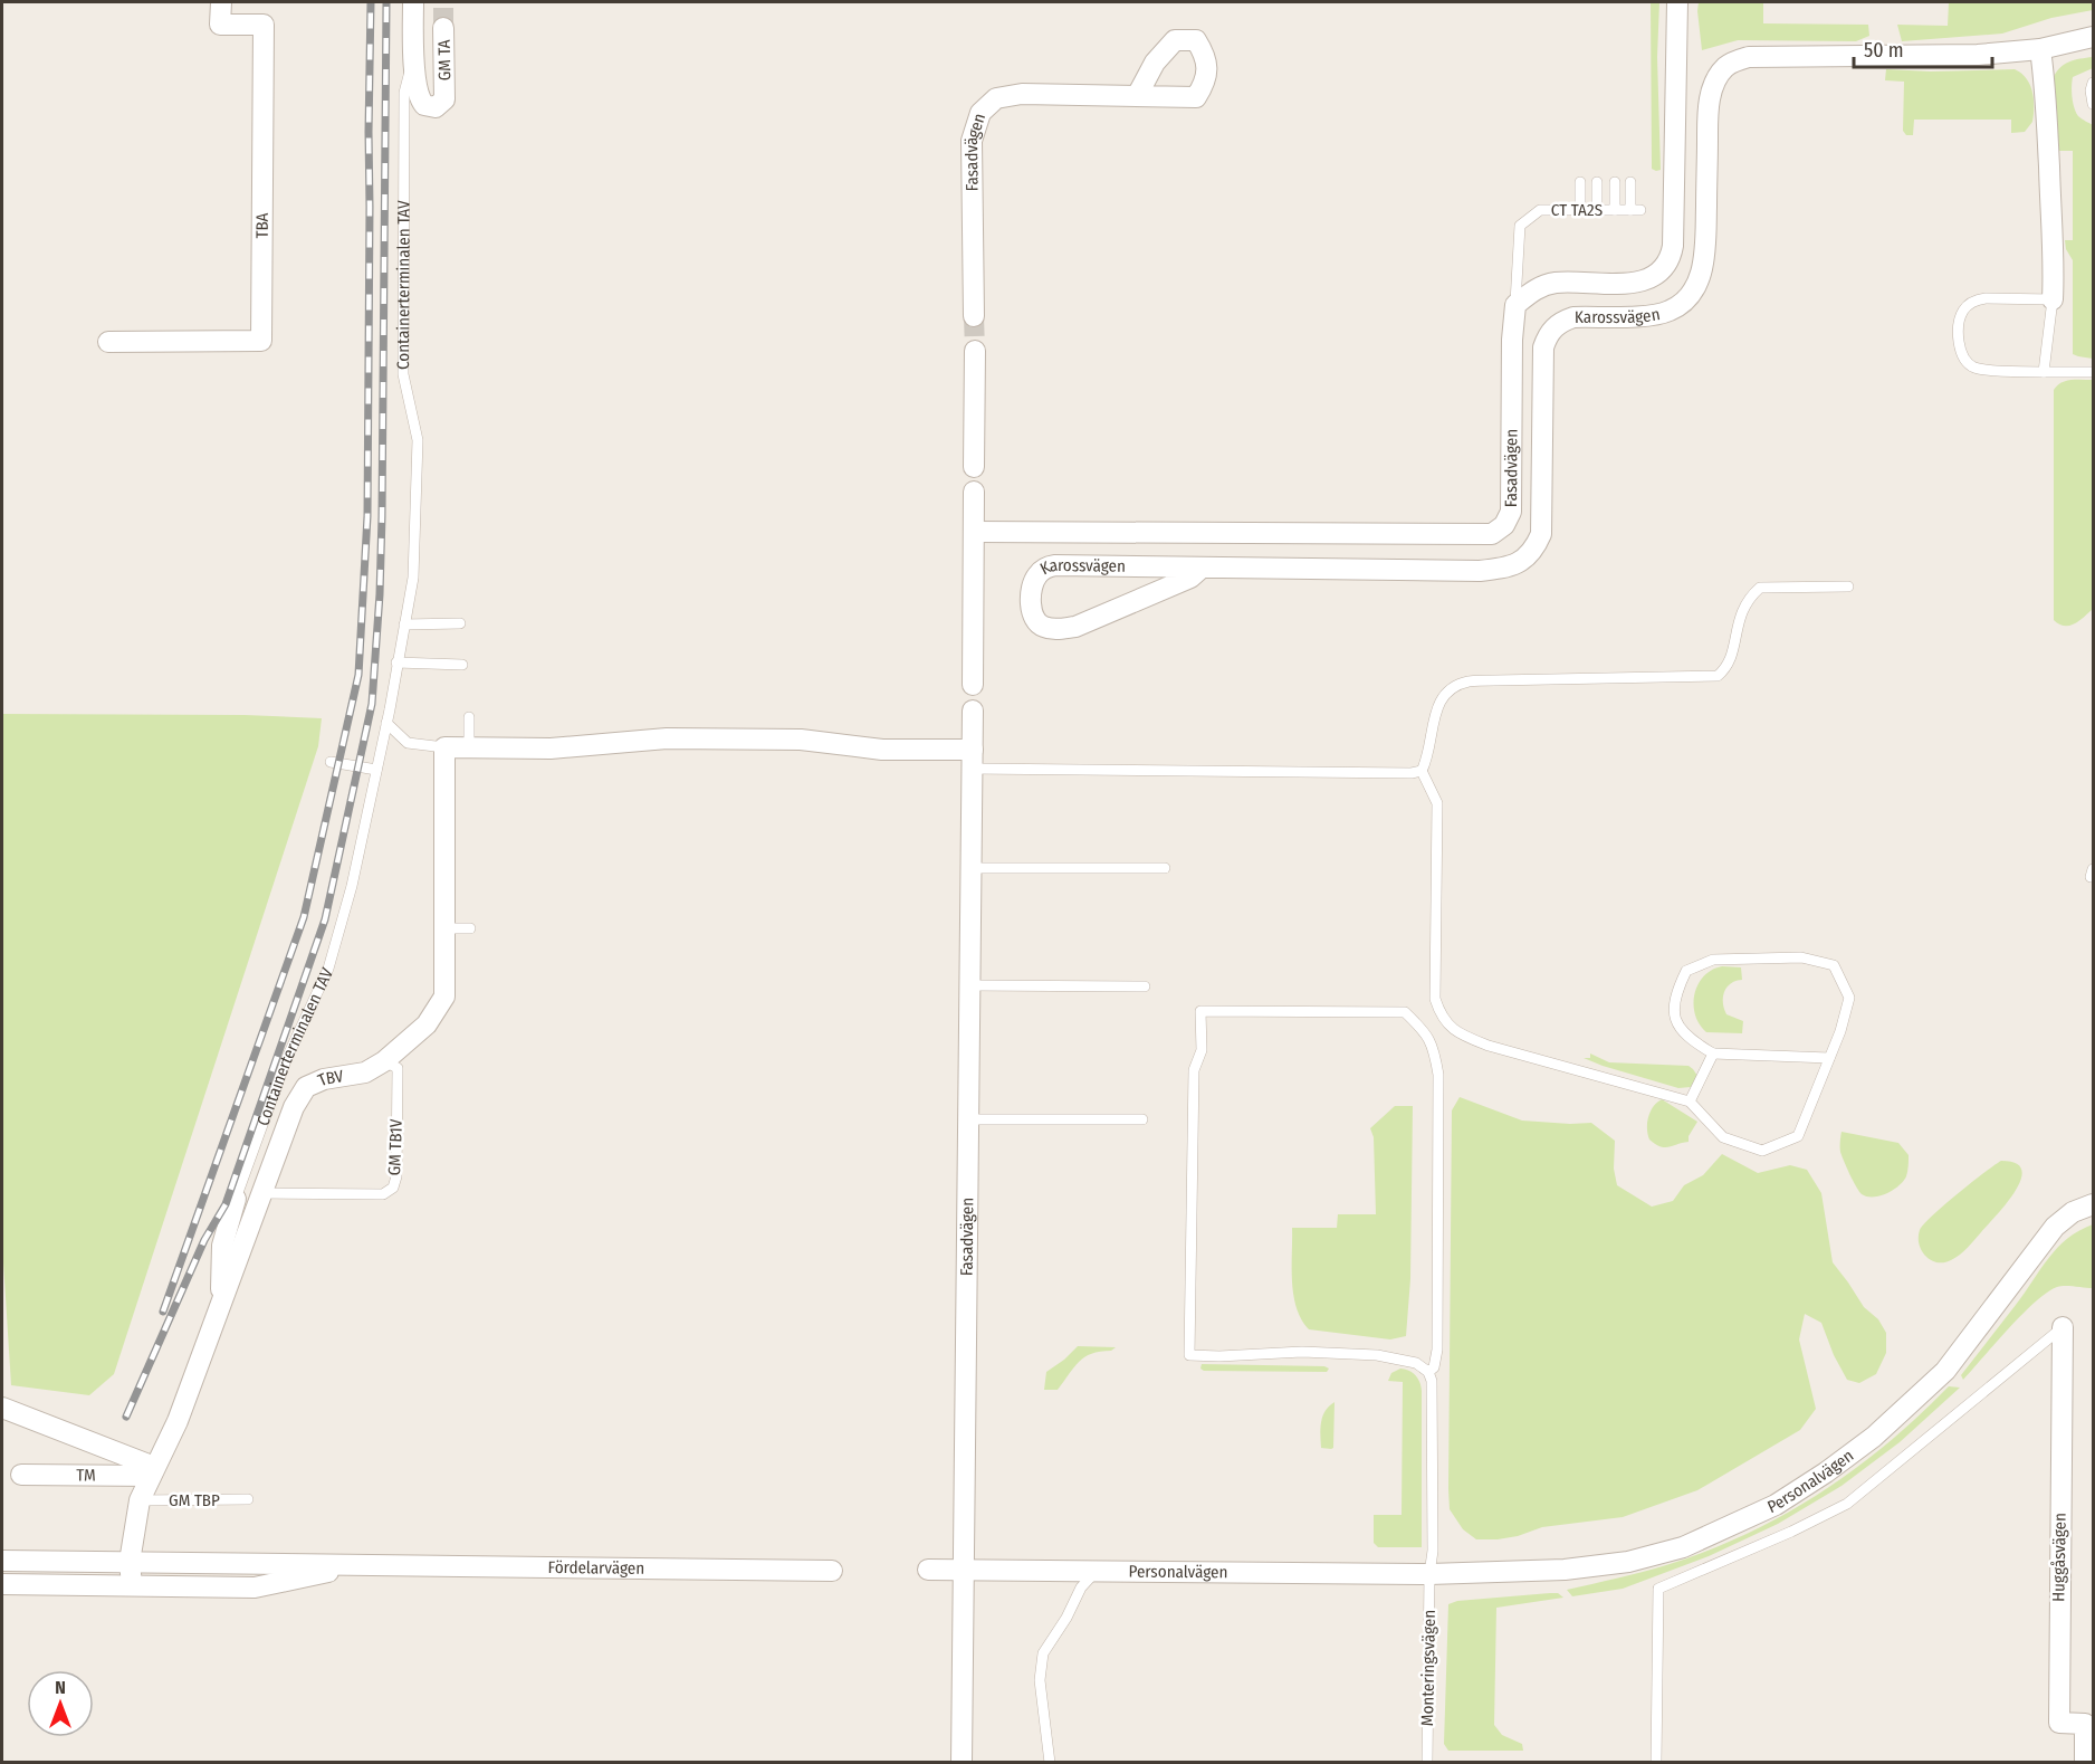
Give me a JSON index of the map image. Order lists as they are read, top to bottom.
{
  "streets": {
    "street": [
      "GM TA",
      "Fasadvägen",
      "TBA",
      "Containerterminalen TAV",
      "Karossvägen",
      "TBV",
      "TM",
      "Personalvägen",
      "Huggåsvägen",
      "Fördelarvägen"
    ],
    "lane": [
      "CT TA2S",
      "GM TB1V",
      "GM TBP",
      "Monteringsvägen"
    ]
  },
  "crossings": [
    ["GM TA", "Containerterminalen TAV"],
    ["Fasadvägen", "CT TA2S"],
    ["Fasadvägen", "Personalvägen"],
    ["Containerterminalen TAV", "TBV"],
    ["TBV", "GM TB1V"],
    ["TBV", "TM"],
    ["TBV", "GM TBP"],
    ["TBV", "Fördelarvägen"],
    ["Personalvägen", "Monteringsvägen"]
  ],
  "scale_bar": "50 m",
  "north": "top"
}
